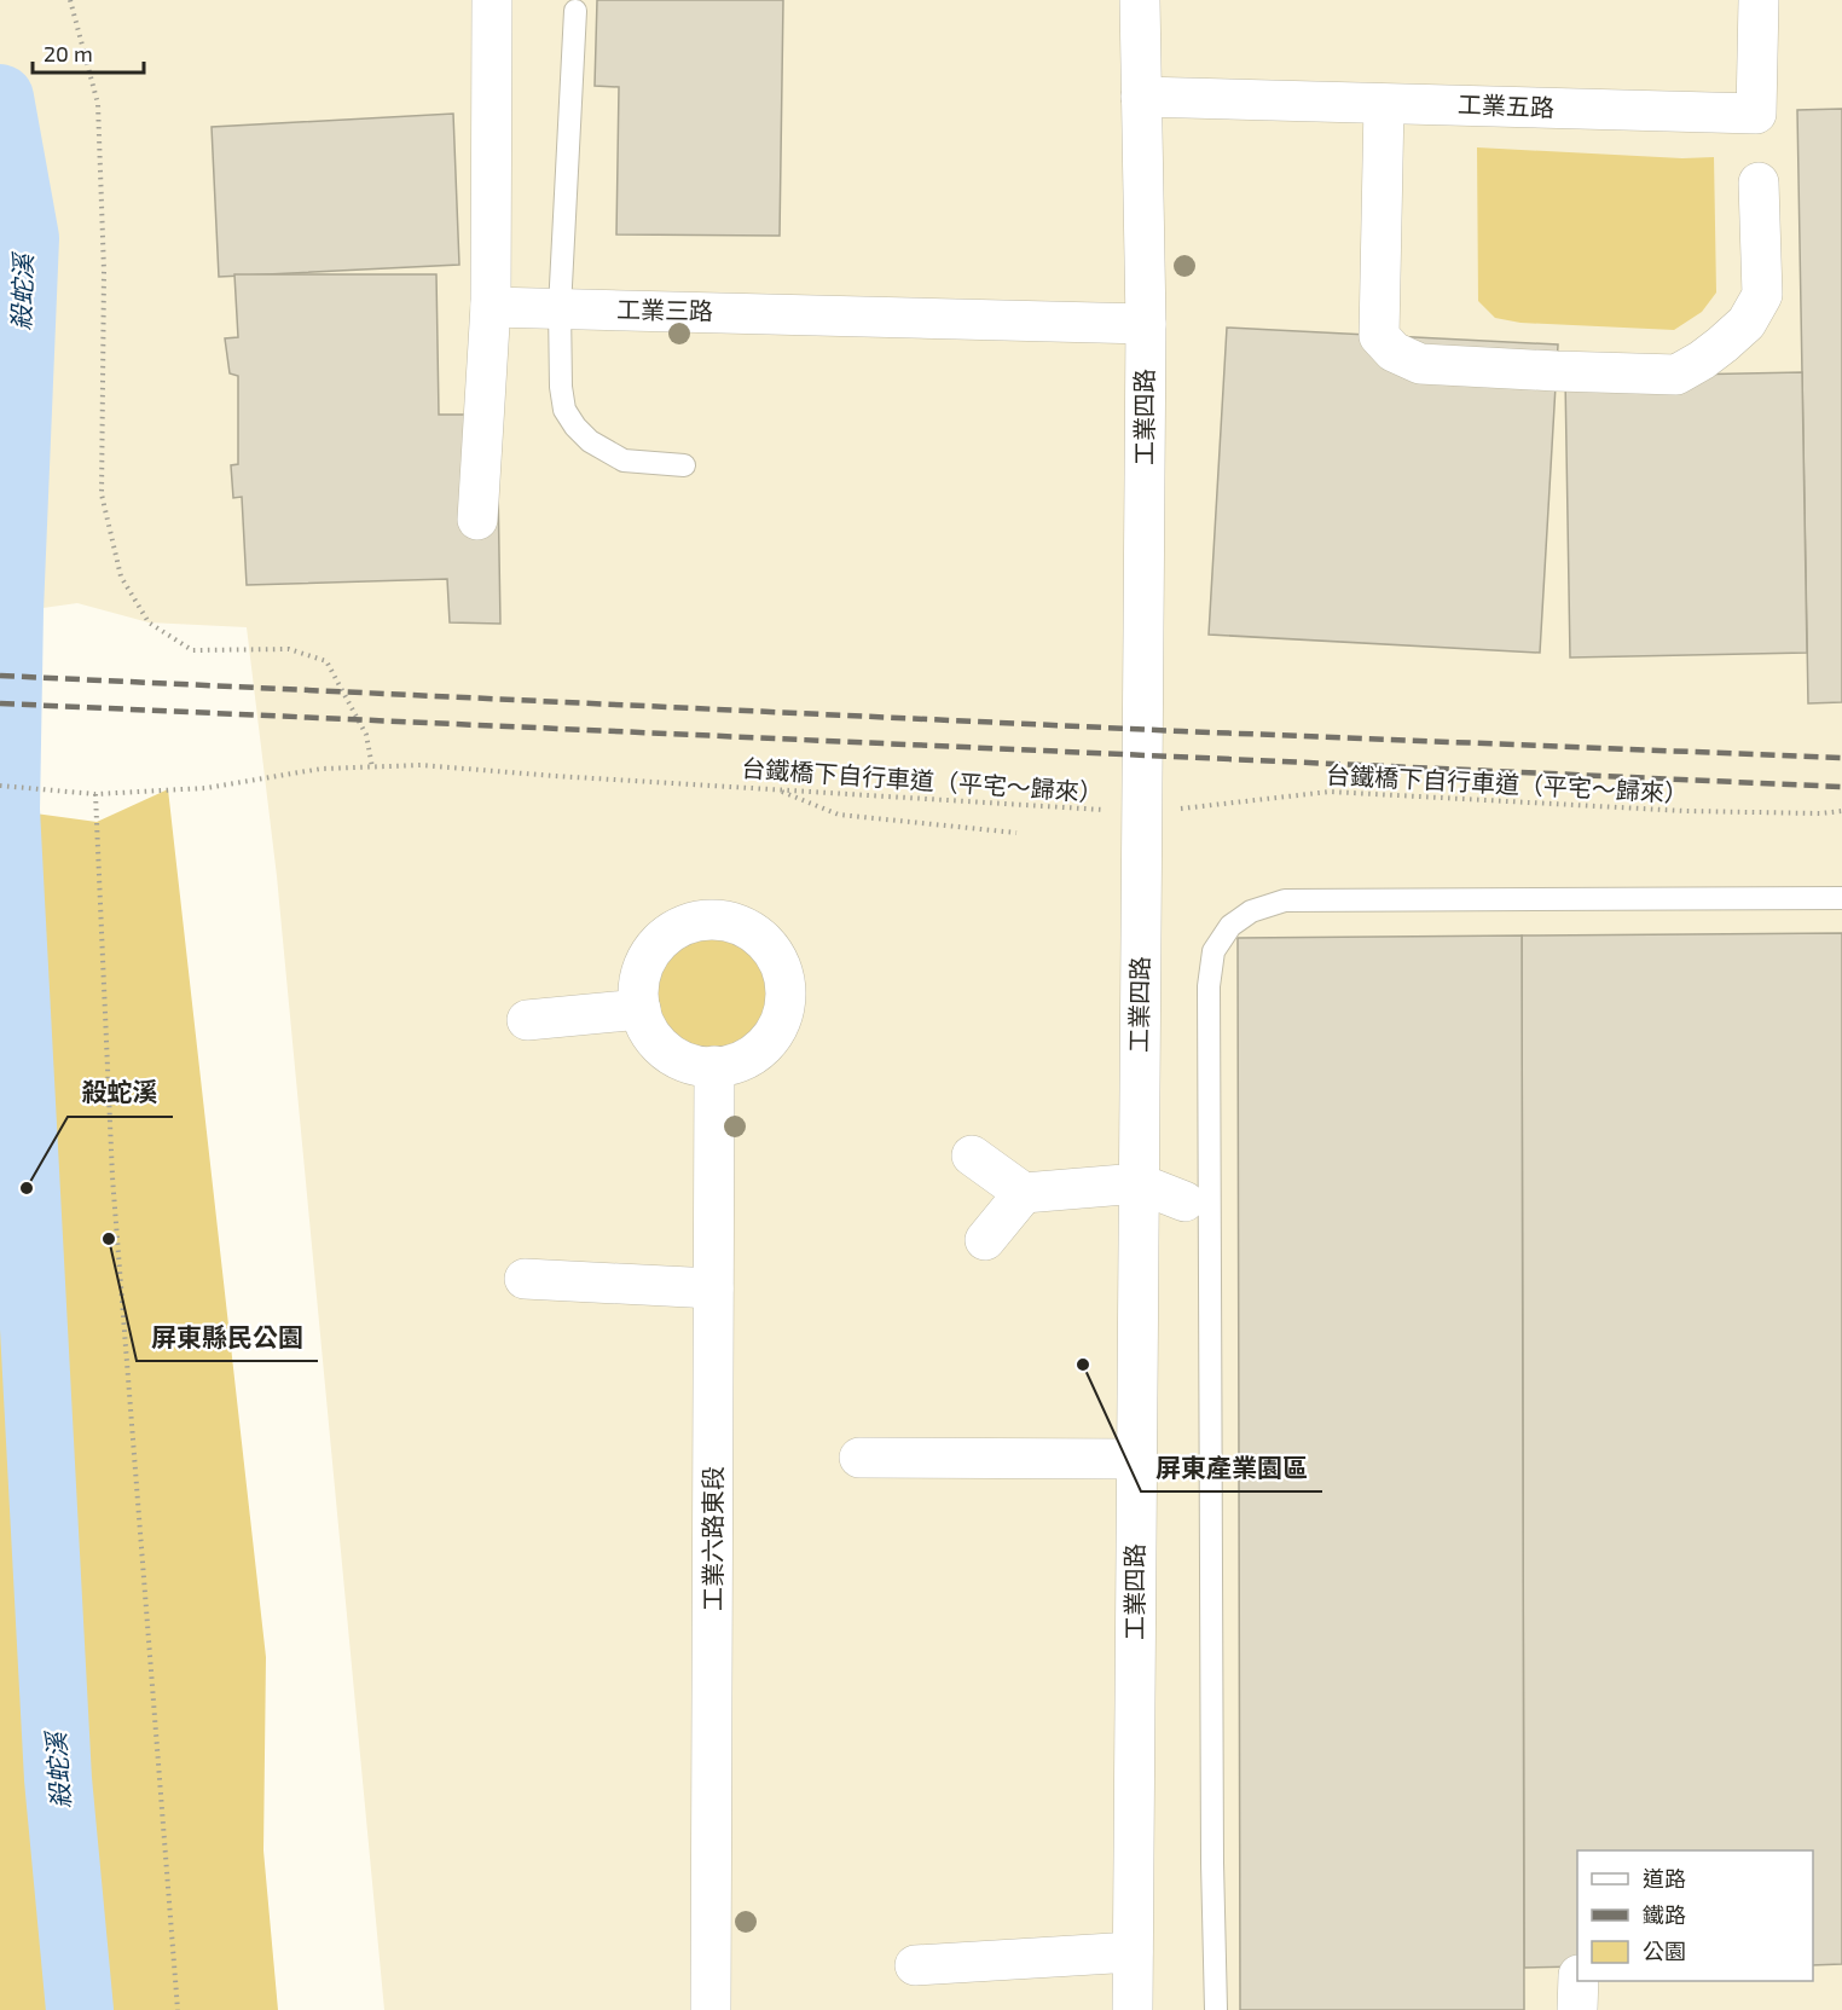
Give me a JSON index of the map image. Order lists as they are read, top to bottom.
{
  "streets": {
    "street": [
      "工業五路",
      "工業三路",
      "工業四路",
      "工業六路東段"
    ],
    "path": ["台鐵橋下自行車道（平宅～歸來）"]
  },
  "crossings": [
    ["工業五路", "工業四路"],
    ["工業三路", "工業四路"],
    ["工業四路", "台鐵橋下自行車道（平宅～歸來）"]
  ],
  "water": ["殺蛇溪"],
  "places": ["殺蛇溪", "屏東縣民公園", "屏東產業園區"],
  "legend": ["道路", "鐵路", "公園"],
  "scale_bar": "20 m"
}
